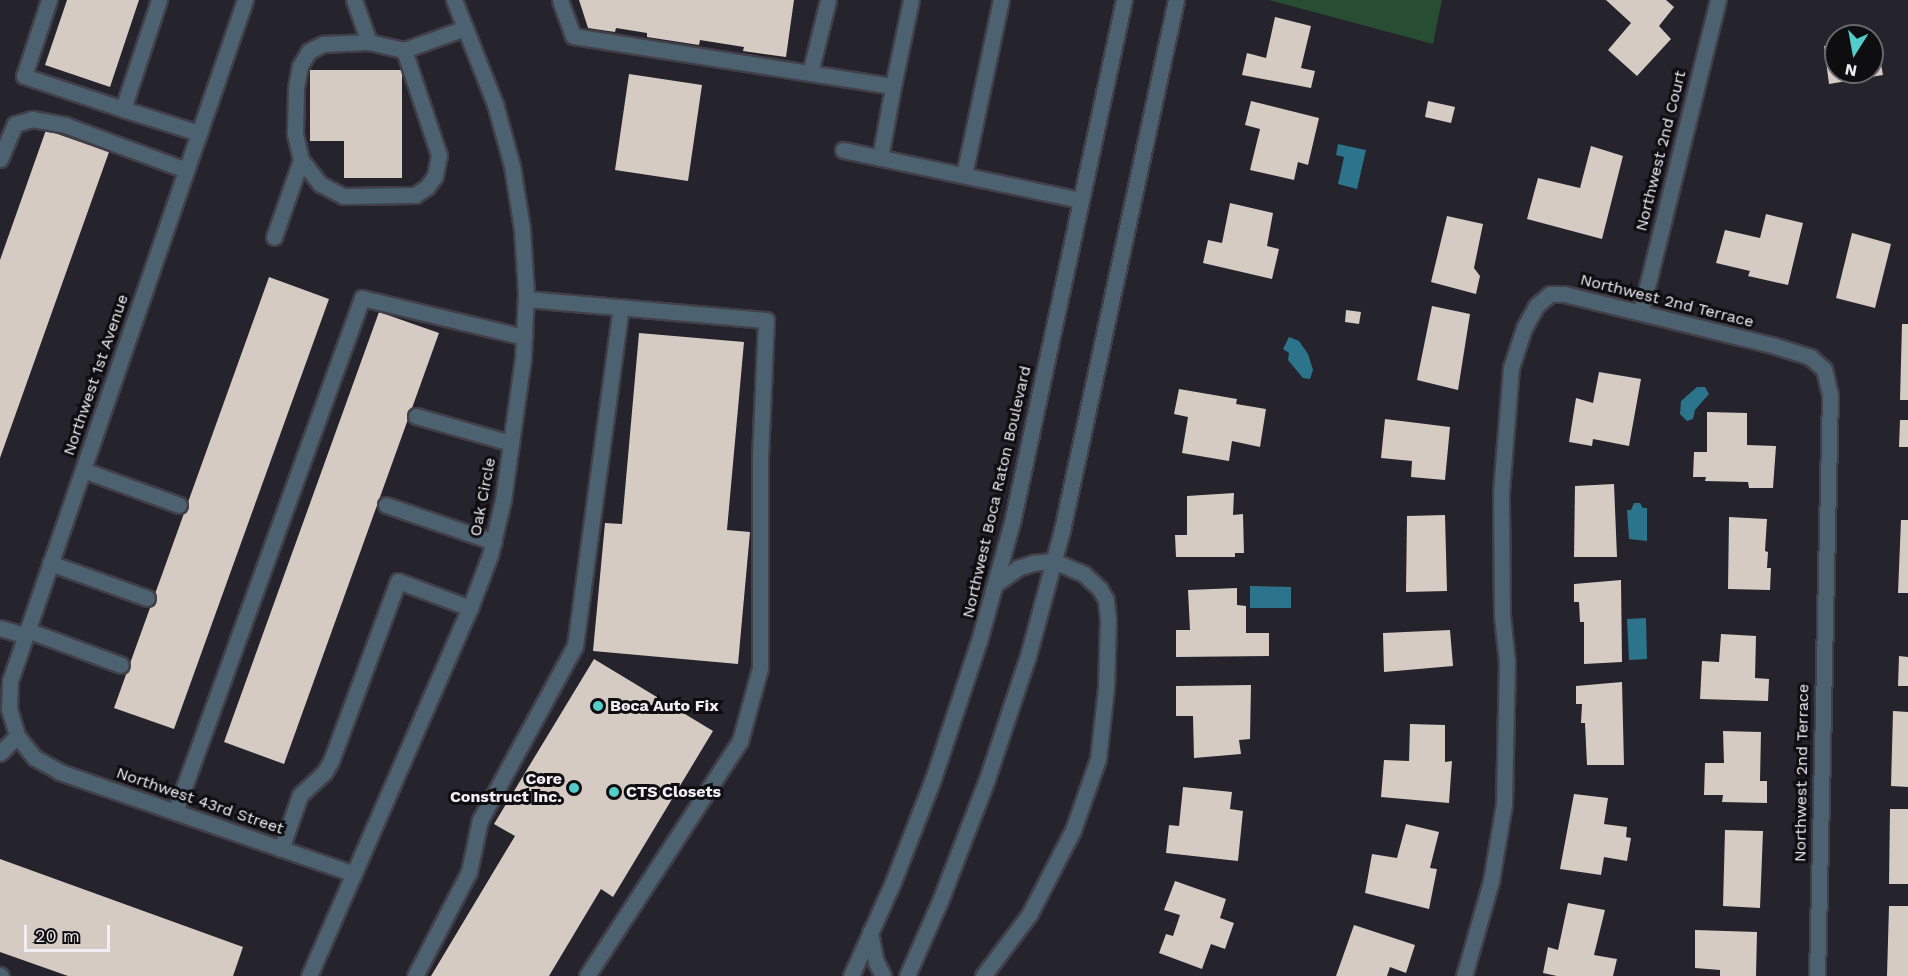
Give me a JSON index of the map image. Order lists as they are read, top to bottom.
{
  "streets": {
    "street": [
      "Northwest 2nd Court",
      "Northwest 2nd Terrace",
      "Northwest 1st Avenue",
      "Northwest Boca Raton Boulevard",
      "Oak Circle",
      "Northwest 43rd Street"
    ]
  },
  "crossings": [
    ["Northwest 2nd Court", "Northwest 2nd Terrace"],
    ["Northwest 1st Avenue", "Northwest 43rd Street"],
    ["Oak Circle", "Northwest 43rd Street"]
  ],
  "places": ["Boca Auto Fix", "Core Construct Inc.", "CTS Closets"],
  "scale_bar": "20 m",
  "north": "bottom"
}
